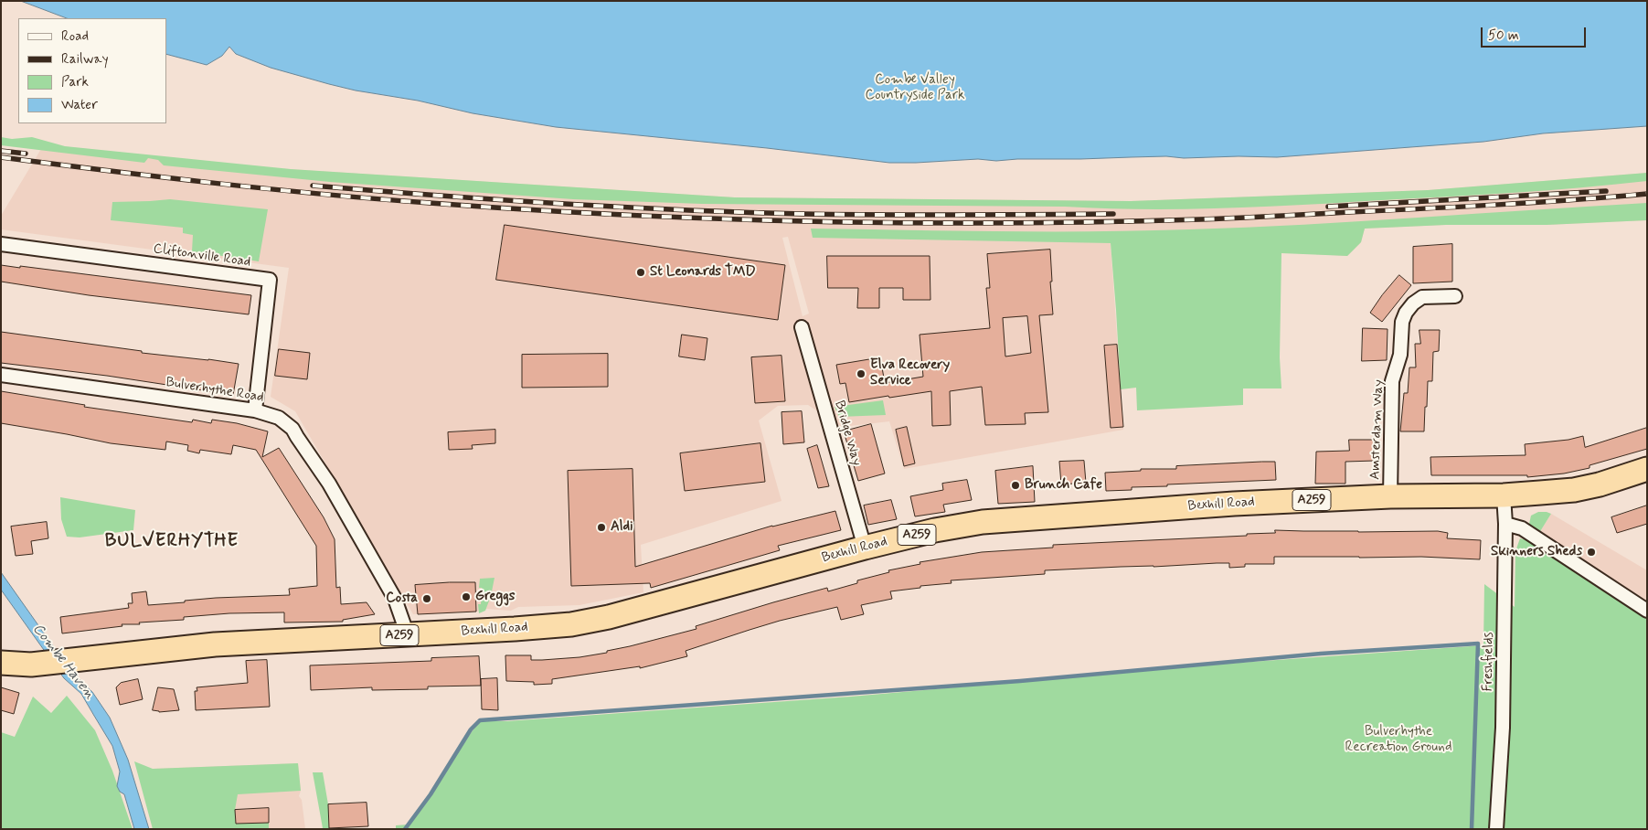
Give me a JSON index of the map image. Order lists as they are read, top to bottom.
{
  "streets": {
    "highway": ["A259", "Bexhill Road"],
    "street": [
      "Cliftonville Road",
      "Bulverhythe Road",
      "Amsterdam Way",
      "Bridge Way",
      "Freshfields"
    ]
  },
  "crossings": [
    ["Cliftonville Road", "Bulverhythe Road"],
    ["Bulverhythe Road", "Bexhill Road"],
    ["Amsterdam Way", "Bexhill Road"],
    ["Bridge Way", "Bexhill Road"],
    ["Bexhill Road", "Freshfields"]
  ],
  "districts": ["BULVERHYTHE"],
  "water": ["Combe Haven"],
  "parks": ["Combe Valley Countryside Park", "Bulverhythe Recreation Ground"],
  "places": [
    "St Leonards TMD",
    "Elva Recovery Service",
    "Brunch Cafe",
    "Aldi",
    "Skinners Sheds",
    "Greggs",
    "Costa"
  ],
  "legend": [
    "Road",
    "Railway",
    "Park",
    "Water"
  ],
  "scale_bar": "50 m"
}
